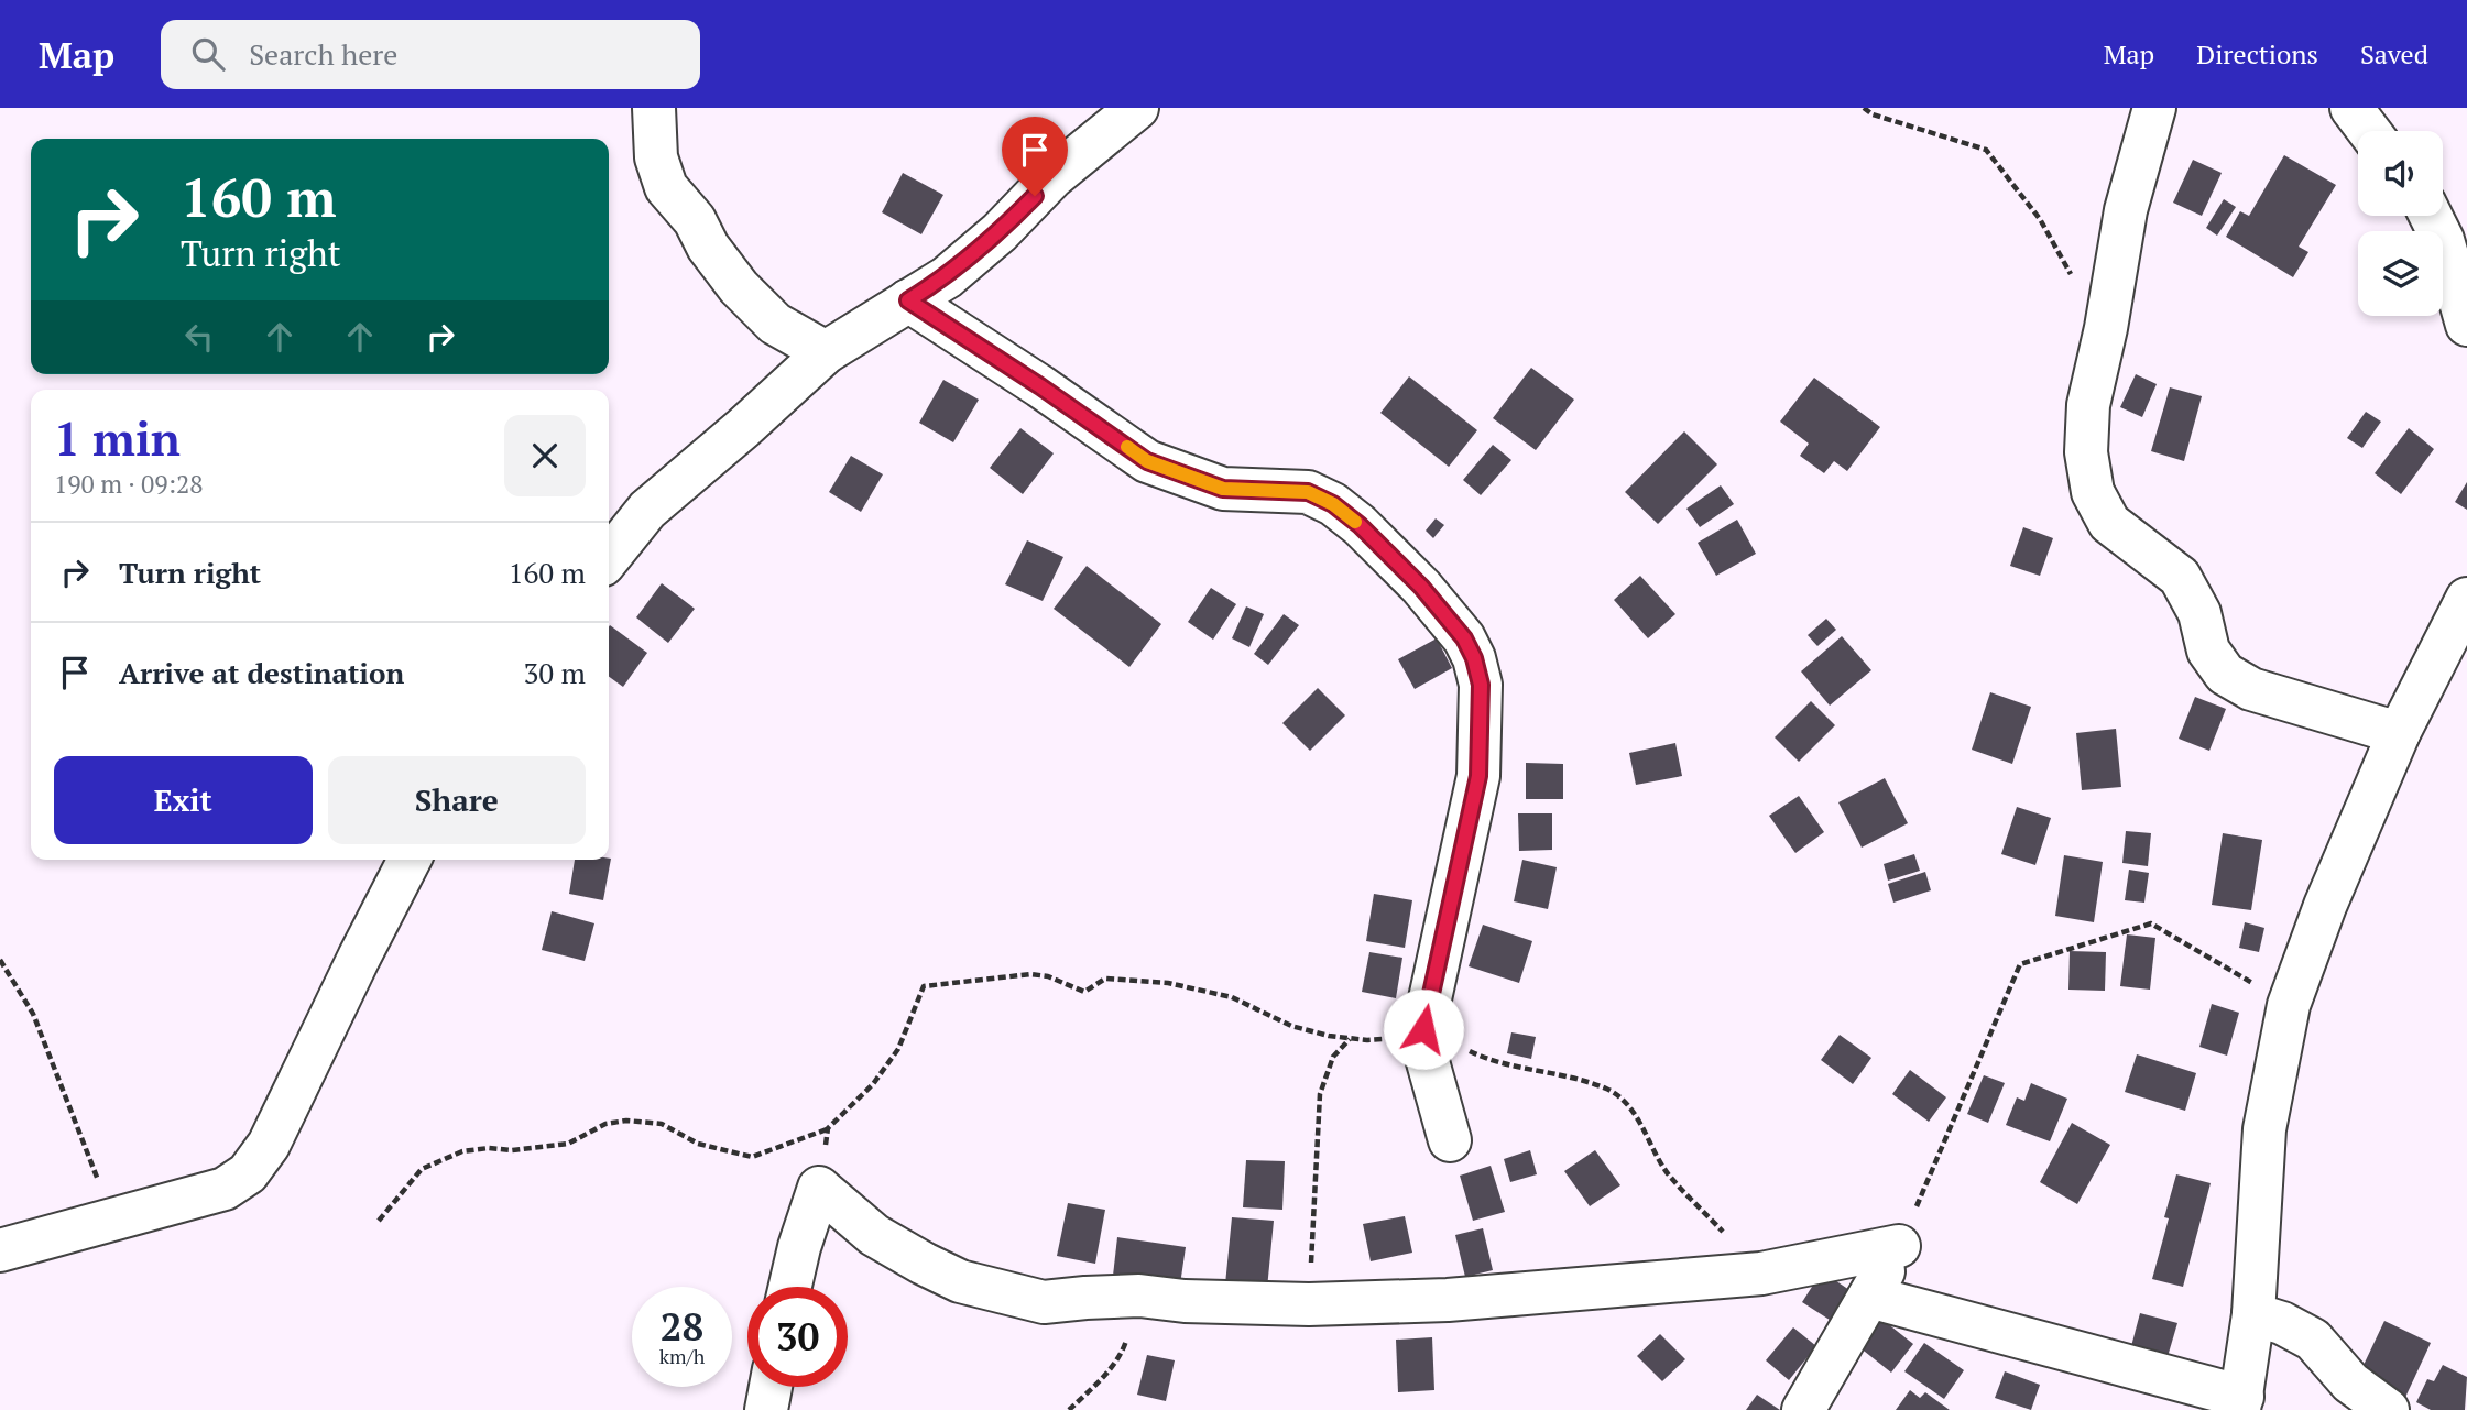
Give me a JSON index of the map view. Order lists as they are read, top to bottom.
{
  "page": {
    "header": "Map",
    "search": "Search here",
    "nav": ["Map", "Directions", "Saved"],
    "turn": ["160 m", "Turn right"],
    "heading": ["1 min", "190 m · 09:28"],
    "list": [
      {
        "name": "Turn right",
        "value": "160 m"
      },
      {
        "name": "Arrive at destination",
        "value": "30 m"
      }
    ],
    "buttons": ["Exit", "Share"],
    "speed": "28 km/h",
    "limit": "30"
  }
}
